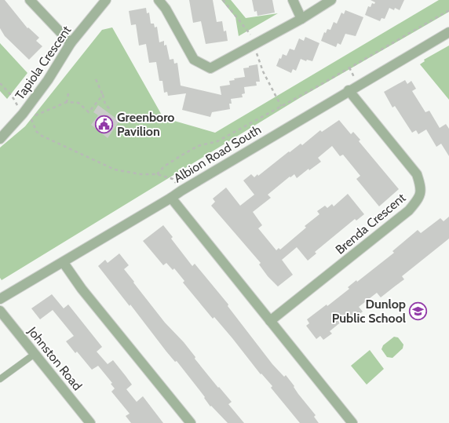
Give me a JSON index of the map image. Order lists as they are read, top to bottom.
{
  "streets": {
    "street": [
      "Tapiola Crescent",
      "Albion Road South",
      "Brenda Crescent",
      "Johnston Road"
    ]
  },
  "crossings": [
    ["Albion Road South", "Brenda Crescent"]
  ],
  "places": {
    "public building": ["Greenboro Pavilion"],
    "school or university": ["Dunlop Public School"]
  }
}
